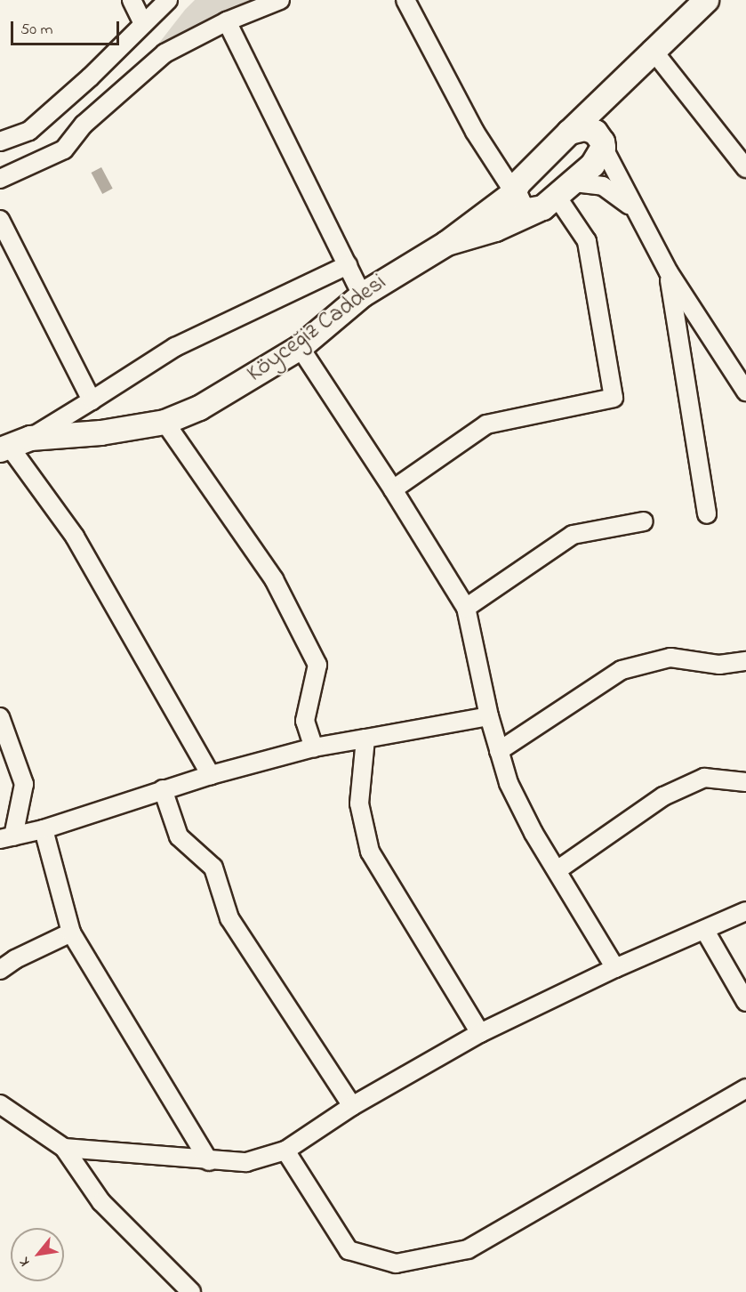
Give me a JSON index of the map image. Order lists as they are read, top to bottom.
{
  "streets": {
    "street": ["Köyceğiz Caddesi"]
  },
  "scale_bar": "50 m",
  "north": "bottom left"
}
